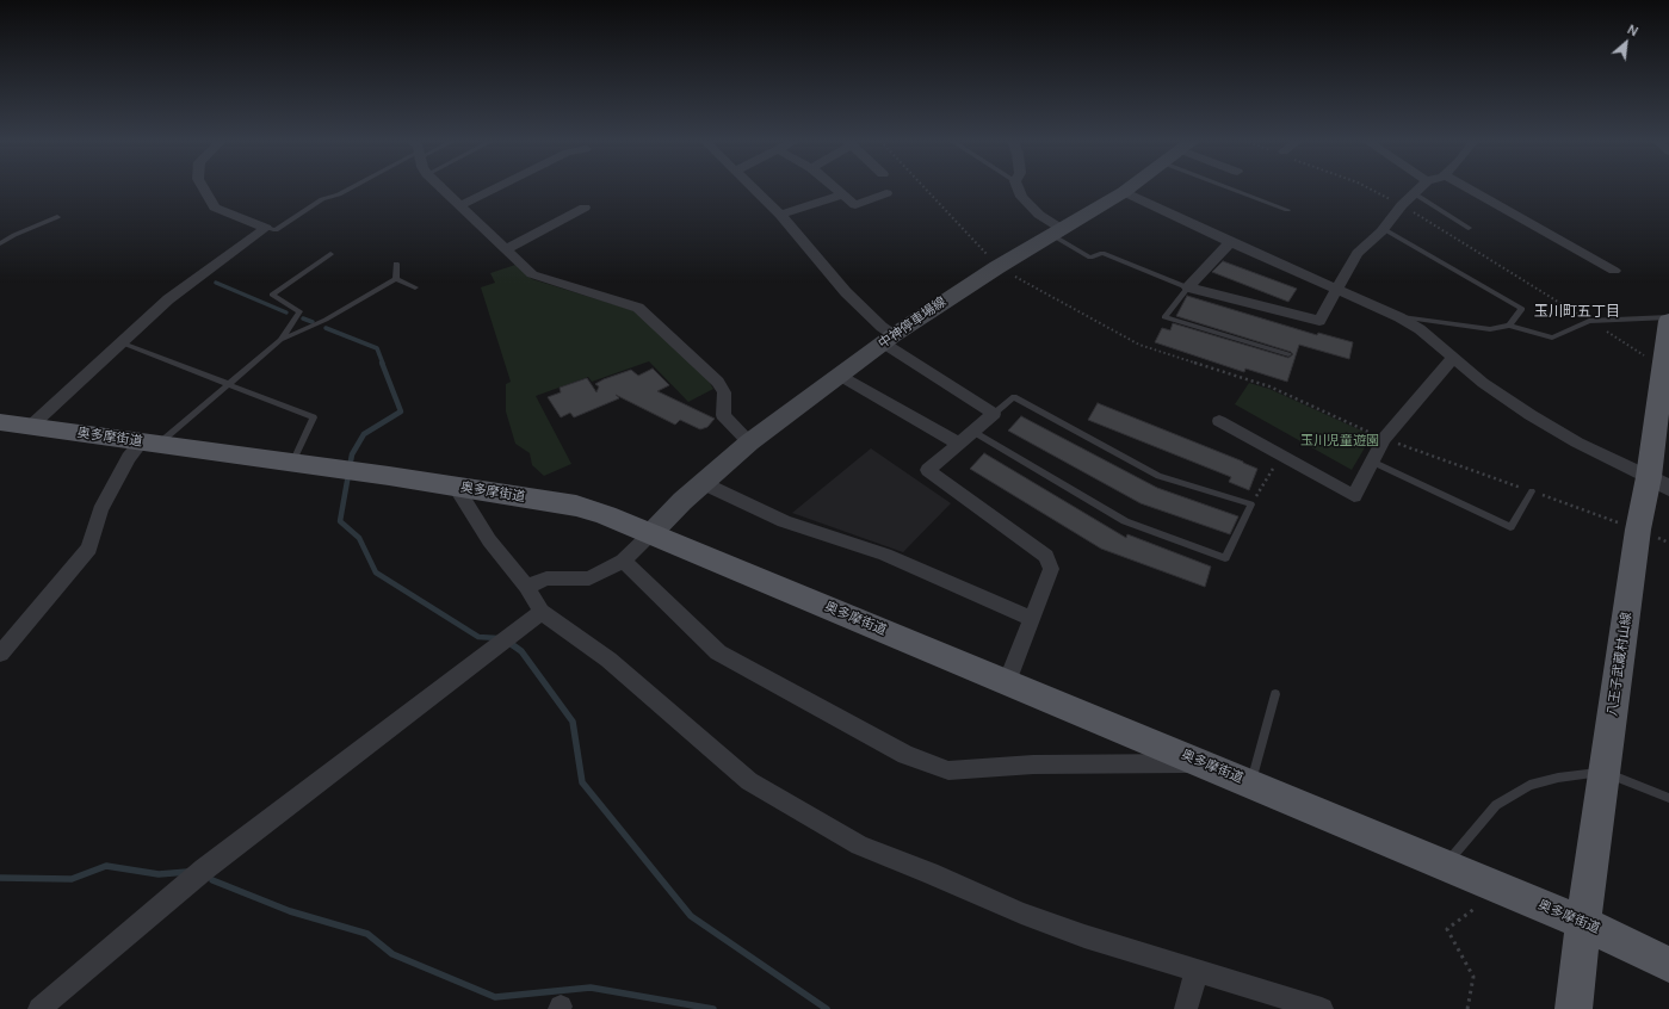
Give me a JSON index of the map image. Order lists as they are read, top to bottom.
{
  "streets": {
    "main road": ["中神停車場線", "奥多摩街道", "八王子武蔵村山線"]
  },
  "crossings": [
    ["中神停車場線", "奥多摩街道"],
    ["奥多摩街道", "八王子武蔵村山線"]
  ],
  "districts": ["玉川町五丁目"],
  "parks": ["玉川児童遊園"],
  "north": "top right"
}
